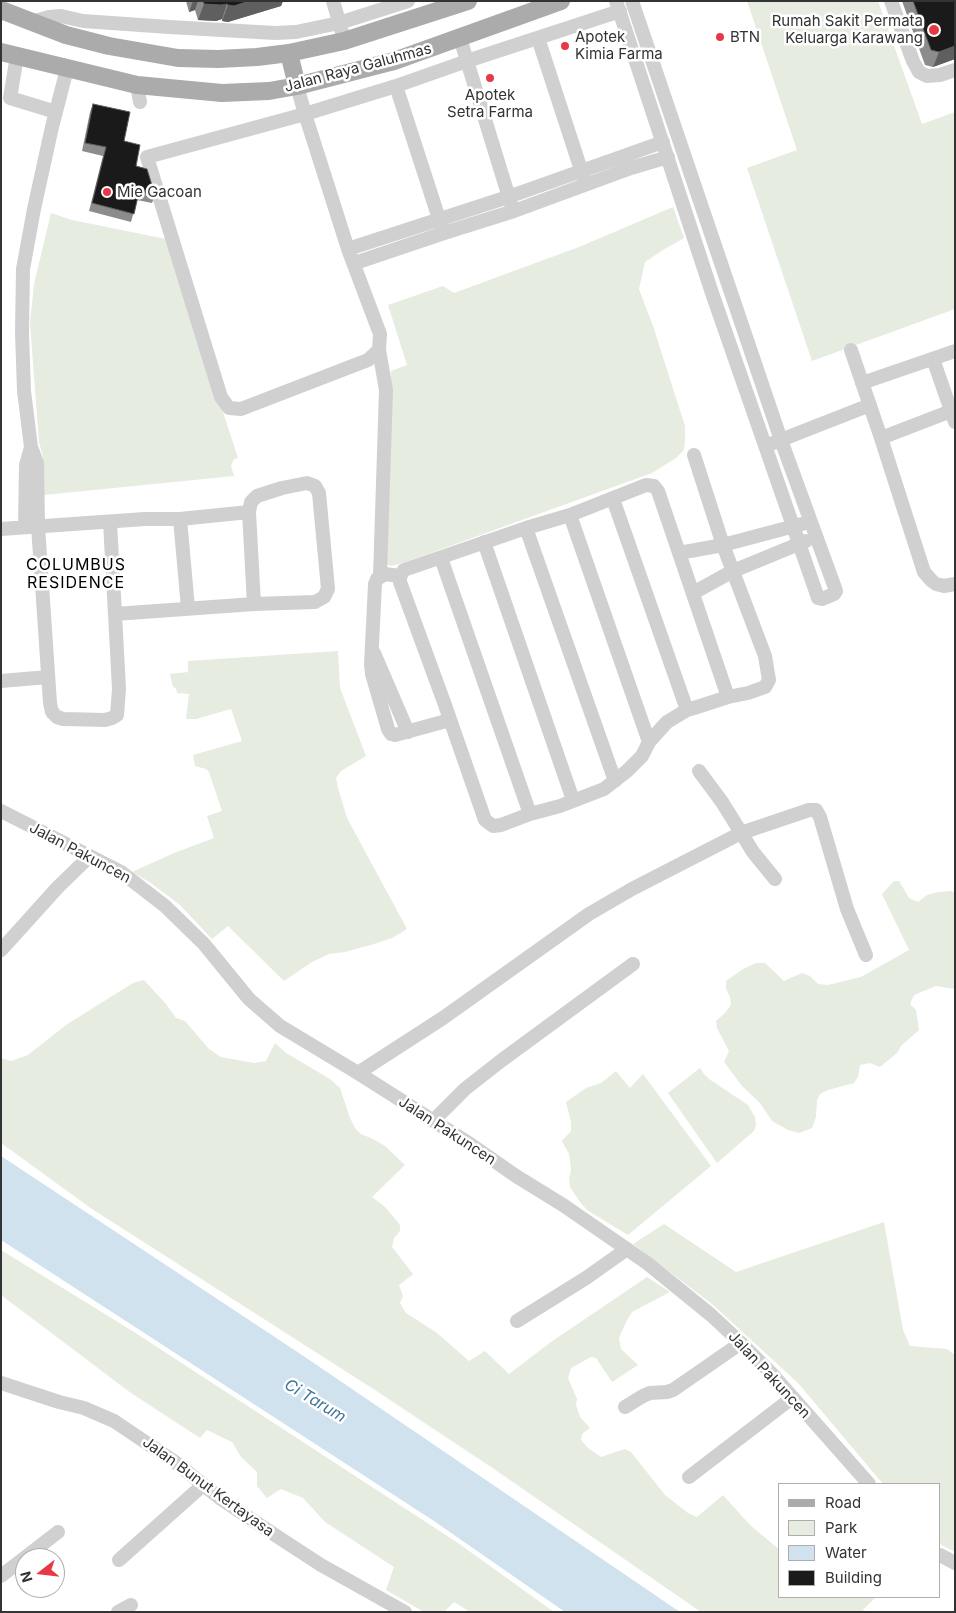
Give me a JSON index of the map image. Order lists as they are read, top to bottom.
{
  "streets": {
    "main road": ["Jalan Raya Galuhmas"],
    "street": ["Jalan Pakuncen", "Jalan Bunut Kertayasa"]
  },
  "districts": ["COLUMBUS RESIDENCE"],
  "water": ["Ci Tarum"],
  "places": [
    "Rumah Sakit Permata Keluarga Karawang",
    "BTN",
    "Apotek Kimia Farma",
    "Apotek Setra Farma",
    "Mie Gacoan"
  ],
  "legend": [
    "Road",
    "Park",
    "Water",
    "Building"
  ],
  "north": "left"
}
